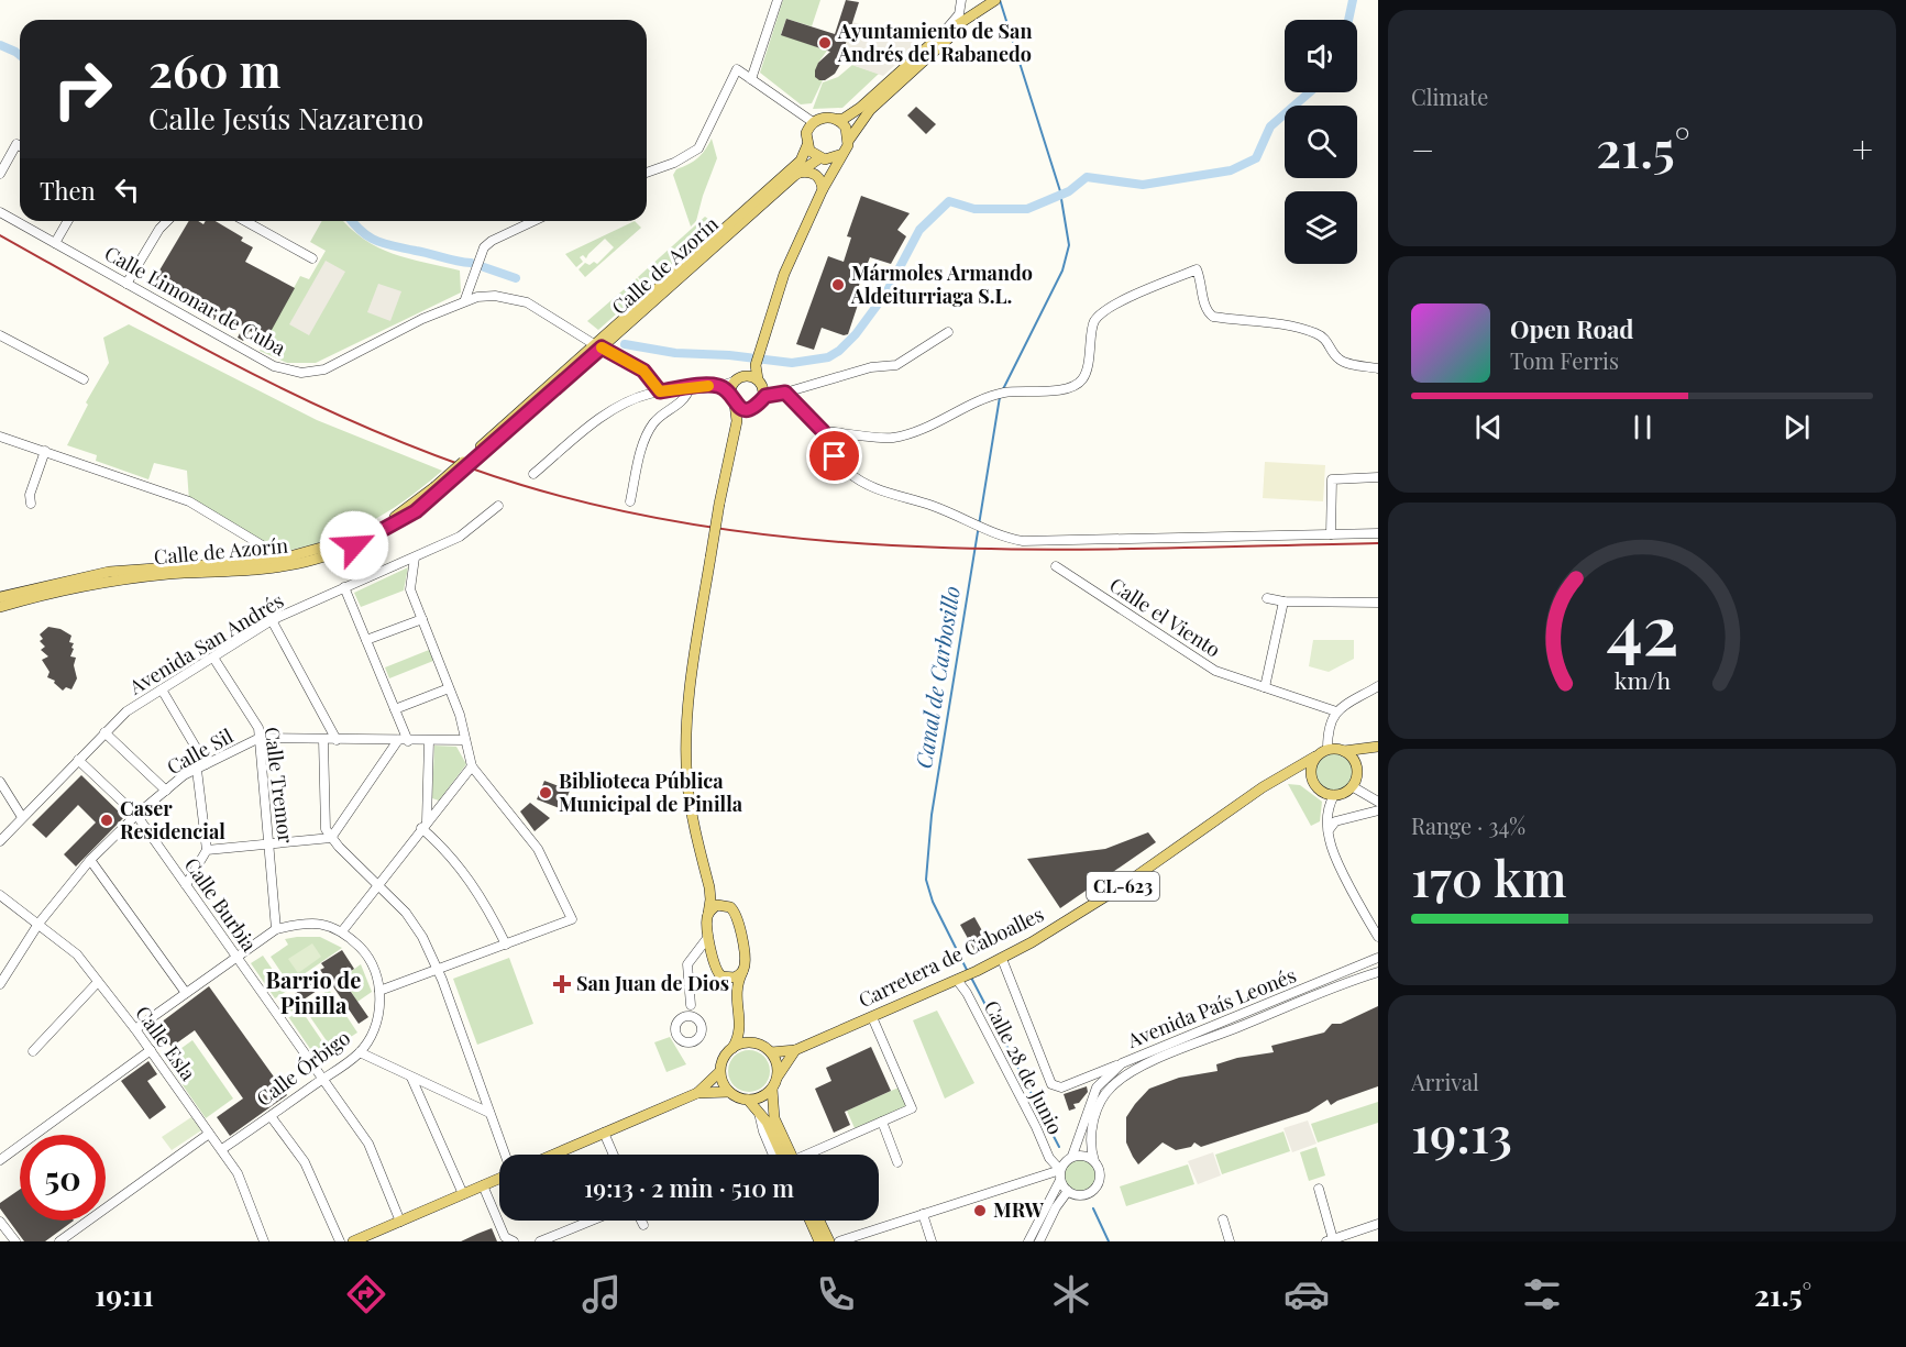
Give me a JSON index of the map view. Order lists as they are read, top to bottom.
{
  "streets": {
    "main road": ["Calle de Azorín", "CL-623", "Carretera de Caboalles"],
    "street": [
      "Calle Limonar de Cuba",
      "Calle el Viento",
      "Avenida San Andrés",
      "Calle Sil",
      "Calle Tremor",
      "Calle Burbia",
      "Avenida País Leonés",
      "Calle Esla",
      "Calle 28 de Junio",
      "Calle Órbigo"
    ]
  },
  "crossings": [
    ["Calle de Azorín", "Calle Limonar de Cuba"],
    ["Avenida San Andrés", "Calle Tremor"],
    ["Avenida San Andrés", "Calle Burbia"],
    ["Calle Sil", "Calle Tremor"],
    ["Calle Sil", "Calle Burbia"],
    ["Calle Sil", "Calle Esla"],
    ["CL-623", "Carretera de Caboalles"],
    ["Calle Burbia", "Calle Órbigo"],
    ["Carretera de Caboalles", "Calle 28 de Junio"],
    ["Avenida País Leonés", "Calle 28 de Junio"],
    ["Calle Esla", "Calle Órbigo"]
  ],
  "districts": ["Barrio de Pinilla"],
  "water": ["Canal de Carbosillo"],
  "places": {
    "other": [
      "Ayuntamiento de San Andrés del Rabanedo",
      "Mármoles Armando Aldeiturriaga S.L.",
      "Biblioteca Pública Municipal de Pinilla",
      "Caser Residencial",
      "MRW"
    ],
    "health": ["San Juan de Dios"]
  },
  "page": {
    "tile": [
      "Climate",
      ["Range · 34%", "170 km"],
      ["Arrival", "19:13"]
    ],
    "turn": ["260 m", "Calle Jesús Nazareno"],
    "heat": ["−", "21.5°", "+"],
    "then": "Then",
    "song": ["Open Road", "Tom Ferris"],
    "limit": "50",
    "trip": "19:13 · 2 min · 510 m",
    "tabs": ["19:11", "21.5°"],
    "gauge": ["42", "km/h"]
  }
}
